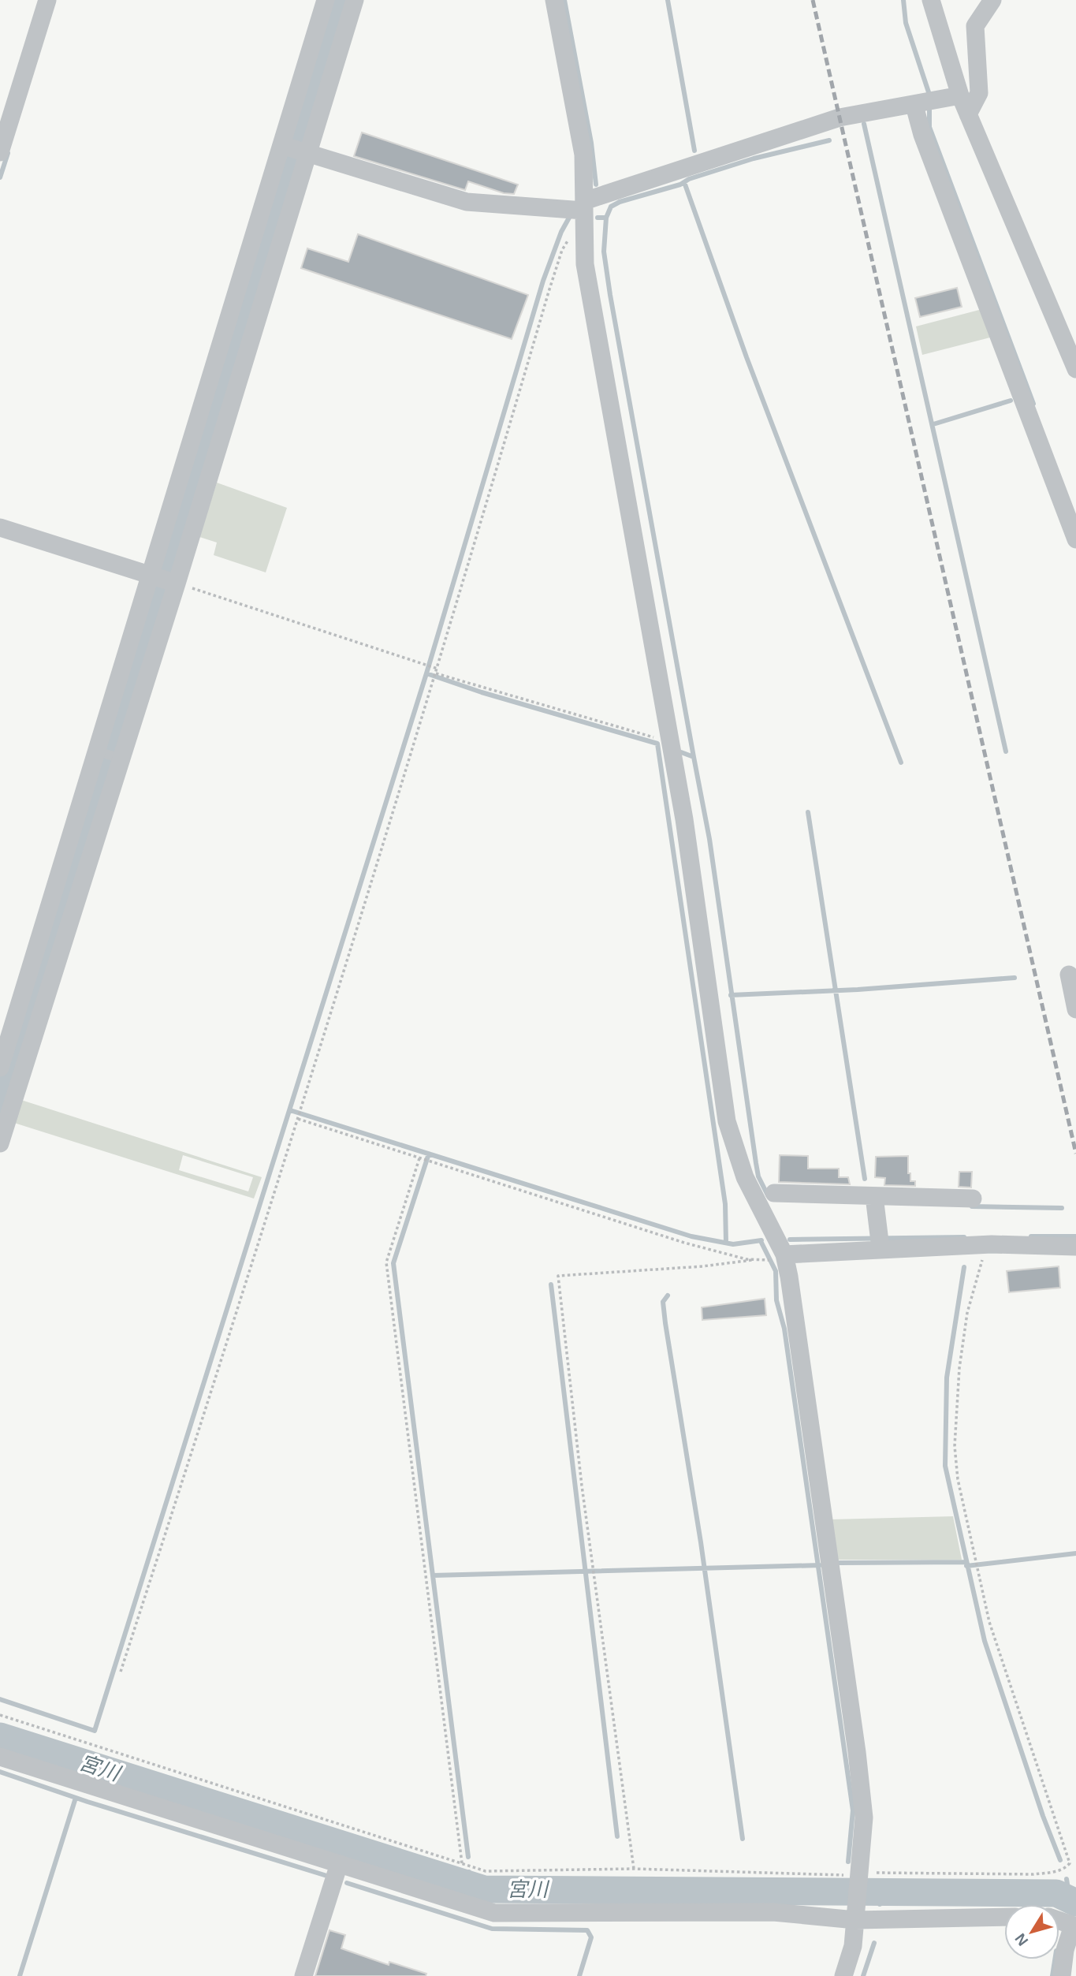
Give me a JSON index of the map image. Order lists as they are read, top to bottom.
{
  "water": ["宮川"],
  "north": "bottom left"
}
